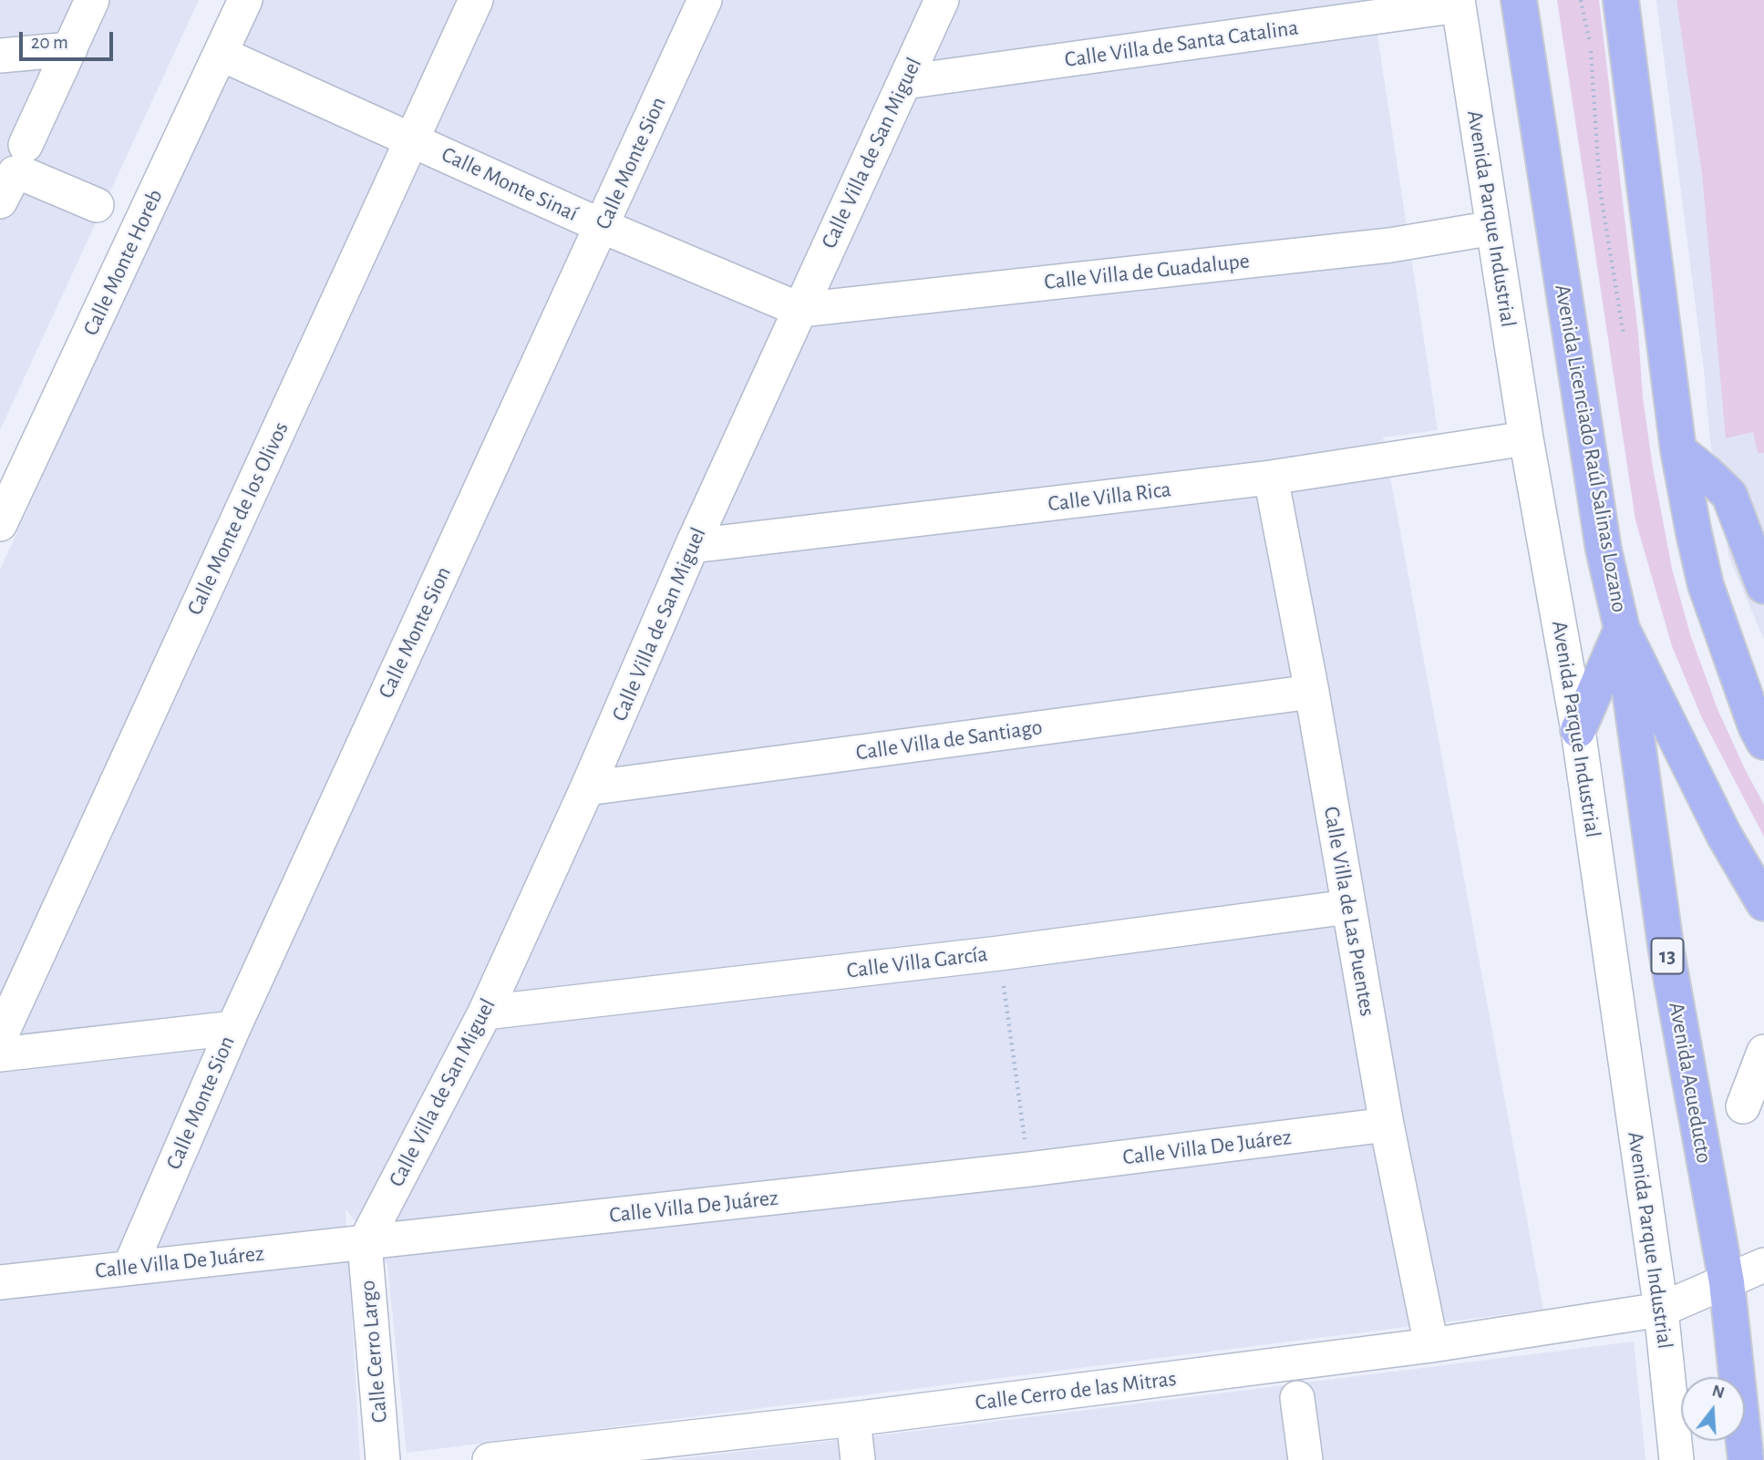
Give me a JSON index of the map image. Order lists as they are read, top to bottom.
{
  "streets": {
    "main road": ["Avenida Licenciado Raúl Salinas Lozano", "13", "Avenida Acueducto"],
    "street": [
      "Calle Villa de Santa Catalina",
      "Calle Villa de San Miguel",
      "Calle Monte Sion",
      "Calle Monte Sinaí",
      "Avenida Parque Industrial",
      "Calle Monte Horeb",
      "Calle Villa de Guadalupe",
      "Calle Villa Rica",
      "Calle Monte de los Olivos",
      "Calle Villa de Santiago",
      "Calle Villa de Las Puentes",
      "Calle Villa García",
      "Calle Villa De Juárez",
      "Calle Cerro Largo",
      "Calle Cerro de las Mitras"
    ]
  },
  "crossings": [
    ["Calle Villa de Santa Catalina", "Calle Villa de San Miguel"],
    ["Calle Villa de Santa Catalina", "Avenida Parque Industrial"],
    ["Calle Villa de San Miguel", "Calle Monte Sinaí"],
    ["Calle Villa de San Miguel", "Calle Villa de Guadalupe"],
    ["Calle Villa de San Miguel", "Calle Villa Rica"],
    ["Calle Villa de San Miguel", "Calle Villa de Santiago"],
    ["Calle Villa de San Miguel", "Calle Villa García"],
    ["Calle Villa de San Miguel", "Calle Villa De Juárez"],
    ["Calle Villa de San Miguel", "Calle Cerro Largo"],
    ["Calle Monte Sion", "Calle Monte Sinaí"],
    ["Calle Monte Sion", "Calle Villa De Juárez"],
    ["Calle Monte Sinaí", "Calle Monte Horeb"],
    ["Calle Monte Sinaí", "Calle Villa de Guadalupe"],
    ["Calle Monte Sinaí", "Calle Monte de los Olivos"],
    ["Avenida Parque Industrial", "Calle Villa de Guadalupe"],
    ["Avenida Parque Industrial", "Calle Villa Rica"],
    ["Avenida Parque Industrial", "Calle Cerro de las Mitras"],
    ["Avenida Licenciado Raúl Salinas Lozano", "Avenida Acueducto"],
    ["Calle Villa Rica", "Calle Villa de Las Puentes"],
    ["Calle Villa de Santiago", "Calle Villa de Las Puentes"],
    ["Calle Villa de Las Puentes", "Calle Villa García"],
    ["Calle Villa de Las Puentes", "Calle Villa De Juárez"],
    ["Calle Villa de Las Puentes", "Calle Cerro de las Mitras"],
    ["Avenida Acueducto", "Calle Cerro de las Mitras"],
    ["Calle Villa De Juárez", "Calle Cerro Largo"]
  ],
  "scale_bar": "20 m",
  "north": "top"
}
